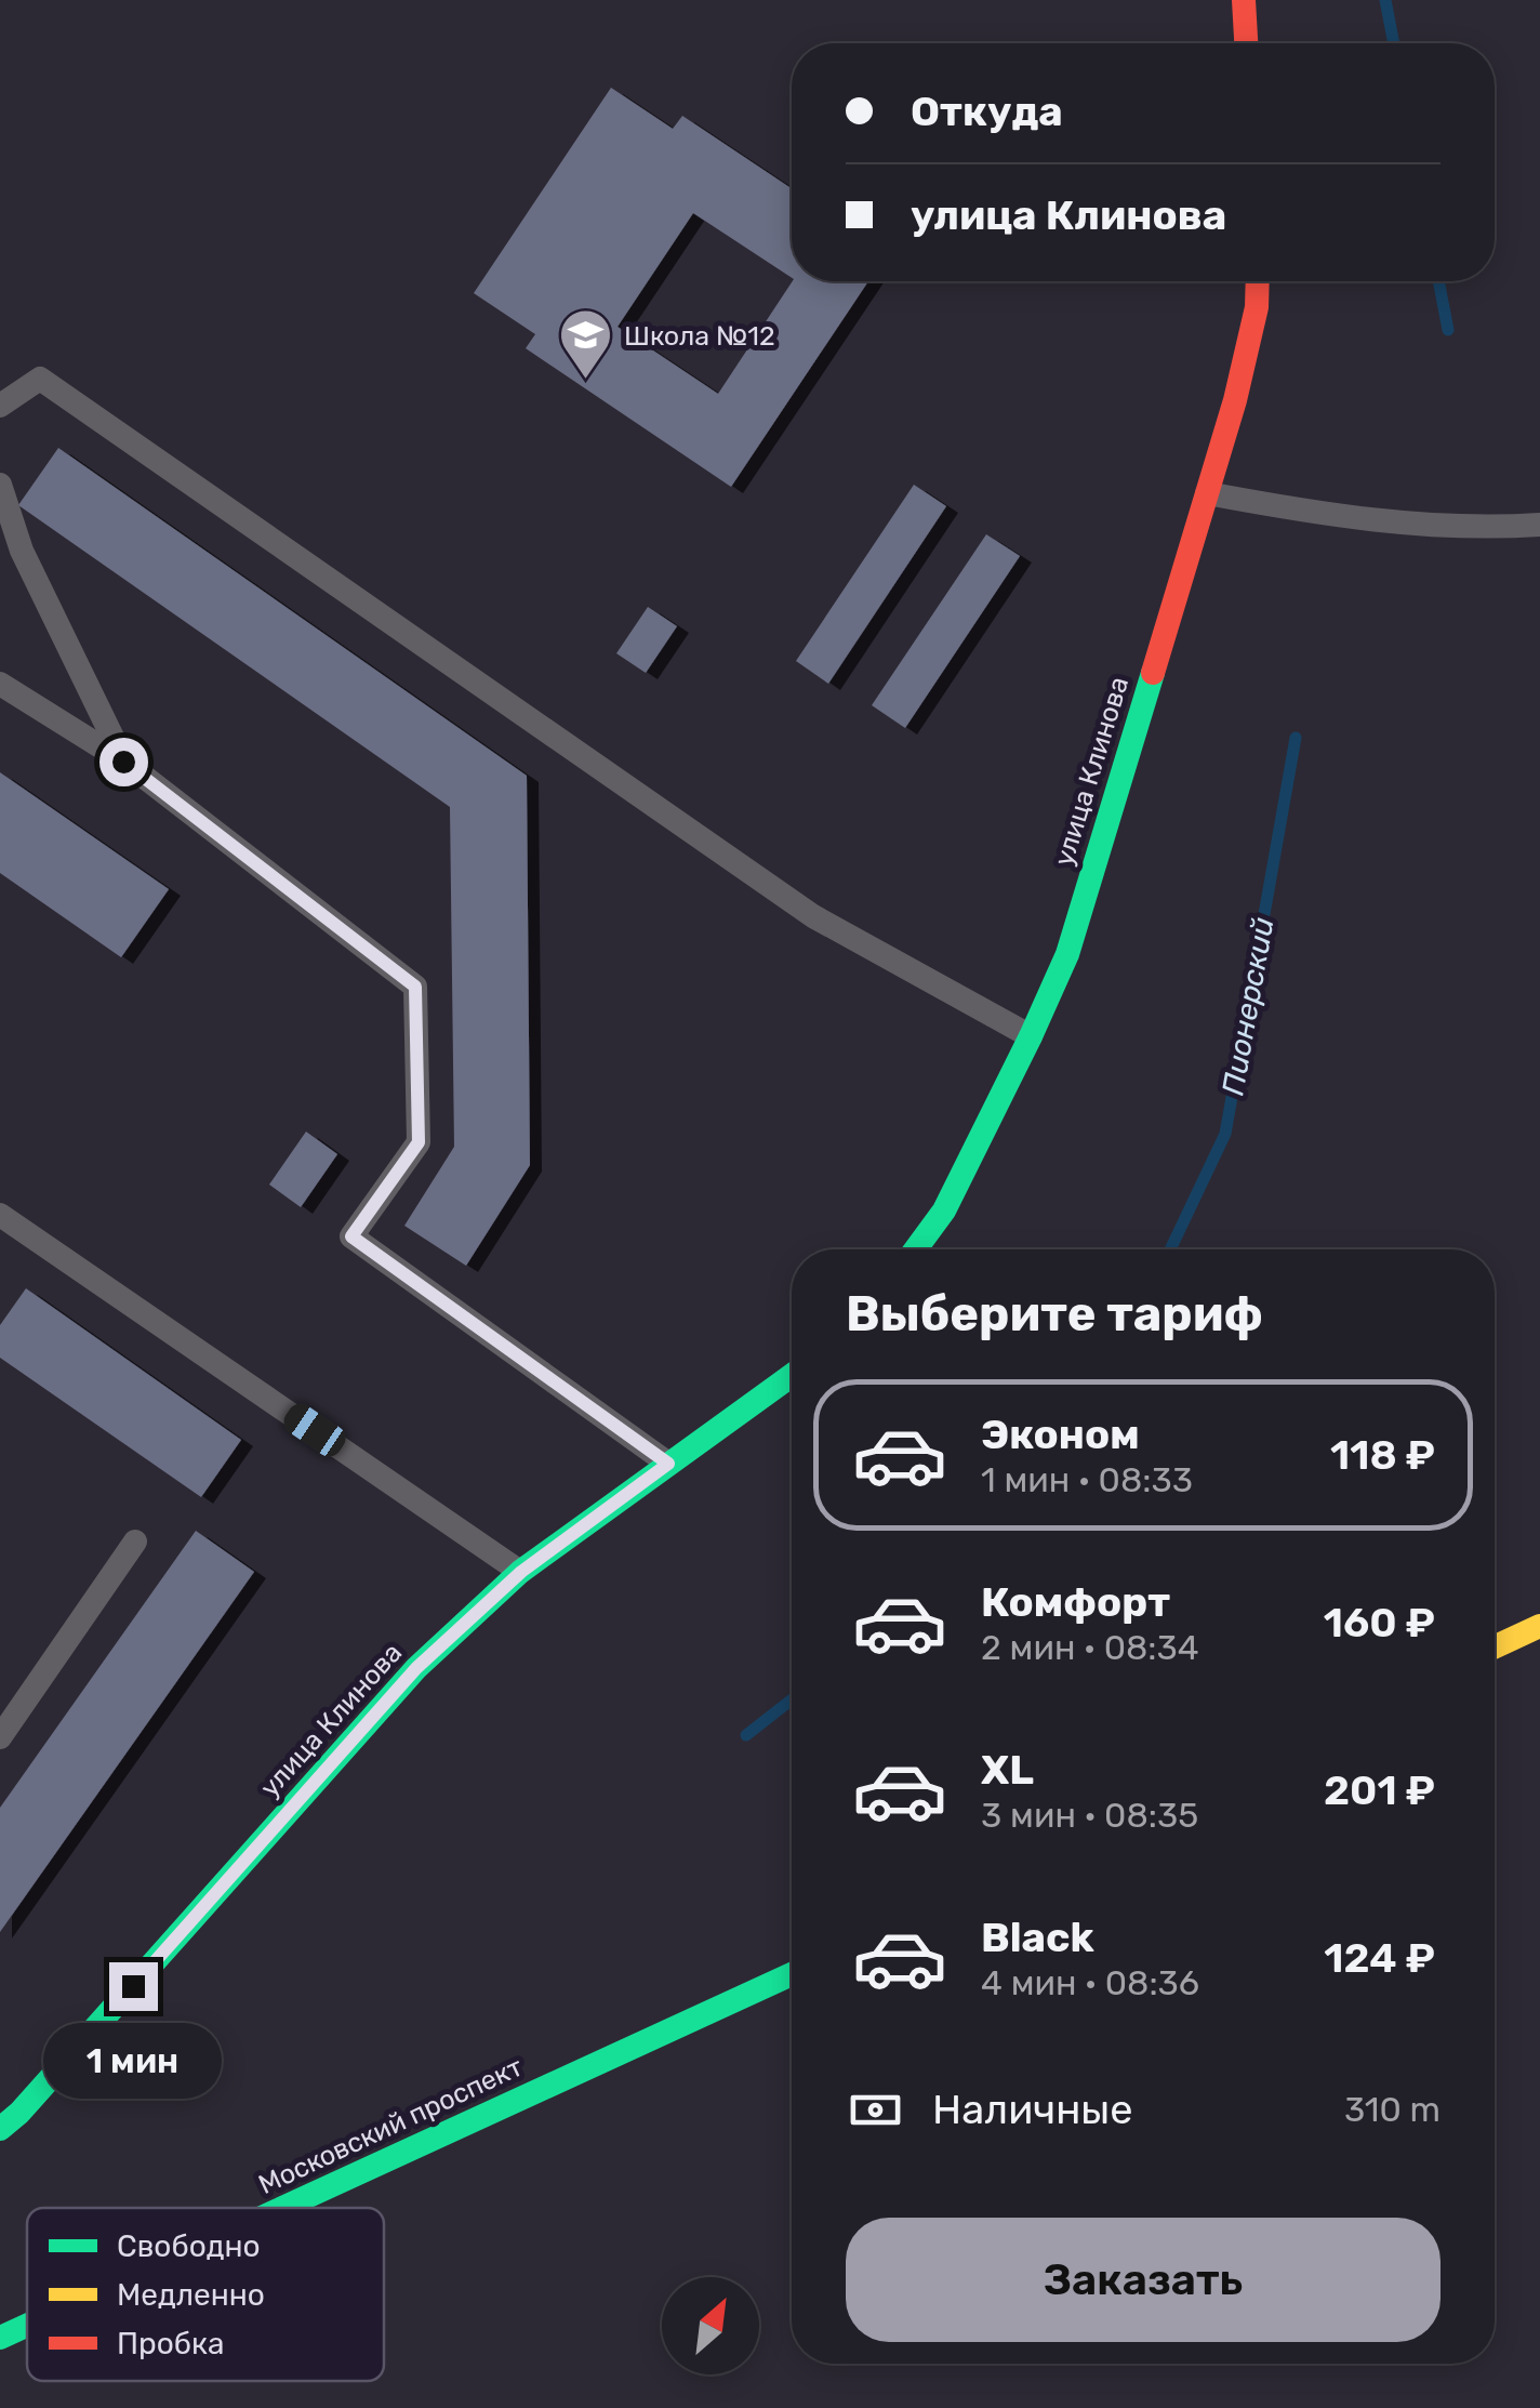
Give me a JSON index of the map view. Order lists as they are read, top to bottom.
{
  "streets": {
    "street": ["улица Клинова", "Московский проспект"]
  },
  "water": ["Пионерский"],
  "places": {
    "school or university": ["Школа №12"]
  },
  "legend": ["Свободно", "Медленно", "Пробка"],
  "north": "top right",
  "page": {
    "banner": ["Откуда", "улица Клинова"],
    "heading": "Выберите тариф",
    "list": [
      {
        "name": "Эконом",
        "note": "1 мин · 08:33",
        "value": "118 ₽"
      },
      {
        "name": "Комфорт",
        "note": "2 мин · 08:34",
        "value": "160 ₽"
      },
      {
        "name": "XL",
        "note": "3 мин · 08:35",
        "value": "201 ₽"
      },
      {
        "name": "Black",
        "note": "4 мин · 08:36",
        "value": "124 ₽"
      }
    ],
    "bubble": "1 мин",
    "pay": ["Наличные", "310 m"],
    "buttons": "Заказать"
  }
}
